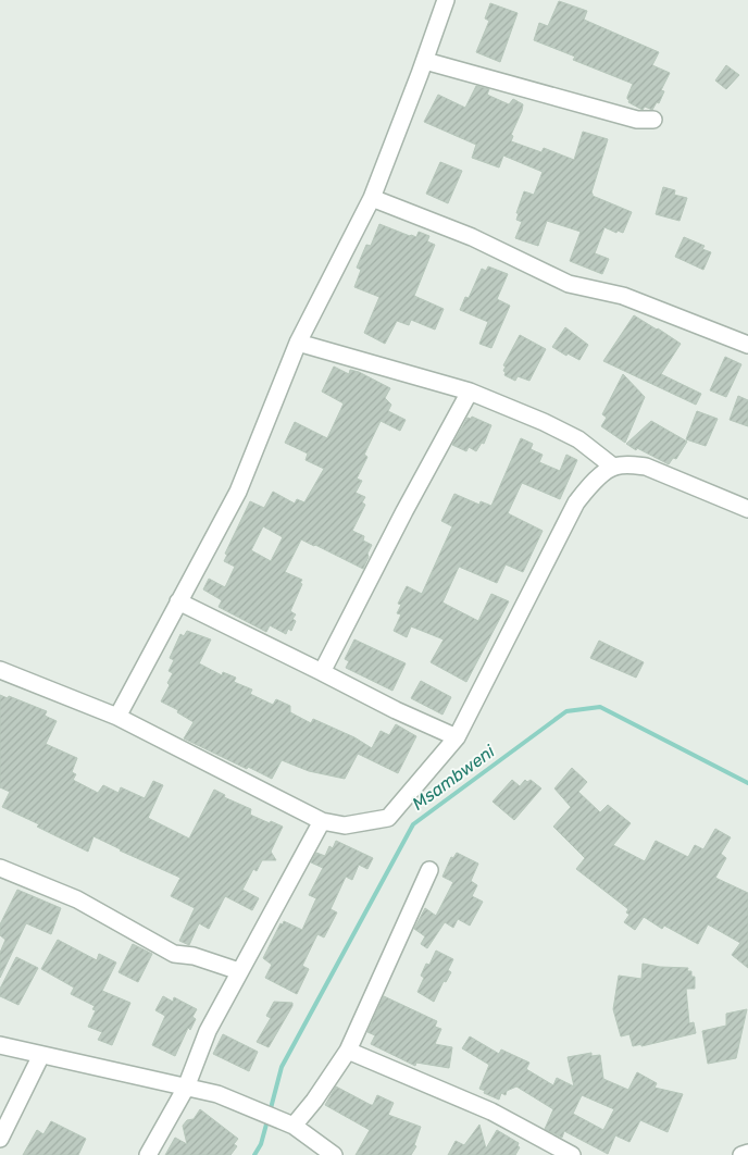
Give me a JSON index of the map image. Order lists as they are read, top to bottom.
{
  "water": ["Msambweni"]
}
